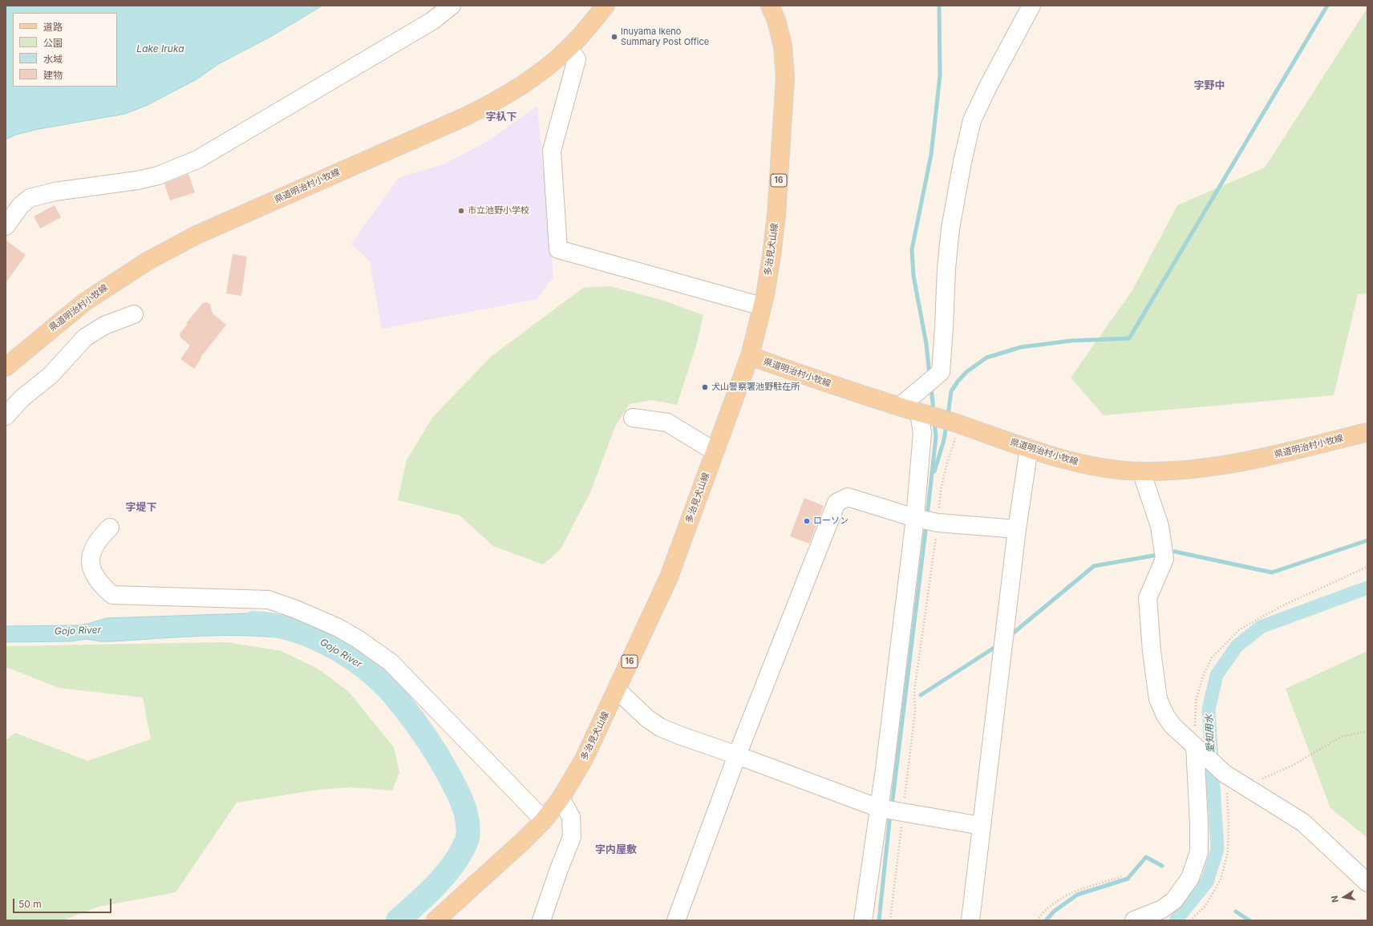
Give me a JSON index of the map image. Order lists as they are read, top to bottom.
{
  "streets": {
    "main road": ["16", "県道明治村小牧線", "多治見犬山線"]
  },
  "crossings": [
    ["県道明治村小牧線", "多治見犬山線"]
  ],
  "districts": [
    "字野中",
    "字杁下",
    "字堤下",
    "字内屋敷"
  ],
  "water": ["Lake Iruka", "Gojo River", "愛知用水"],
  "places": [
    "Inuyama Ikeno Summary Post Office",
    "市立池野小学校",
    "犬山警察署池野駐在所",
    "ローソン"
  ],
  "legend": [
    "道路",
    "公園",
    "水域",
    "建物"
  ],
  "scale_bar": "50 m",
  "north": "left"
}
